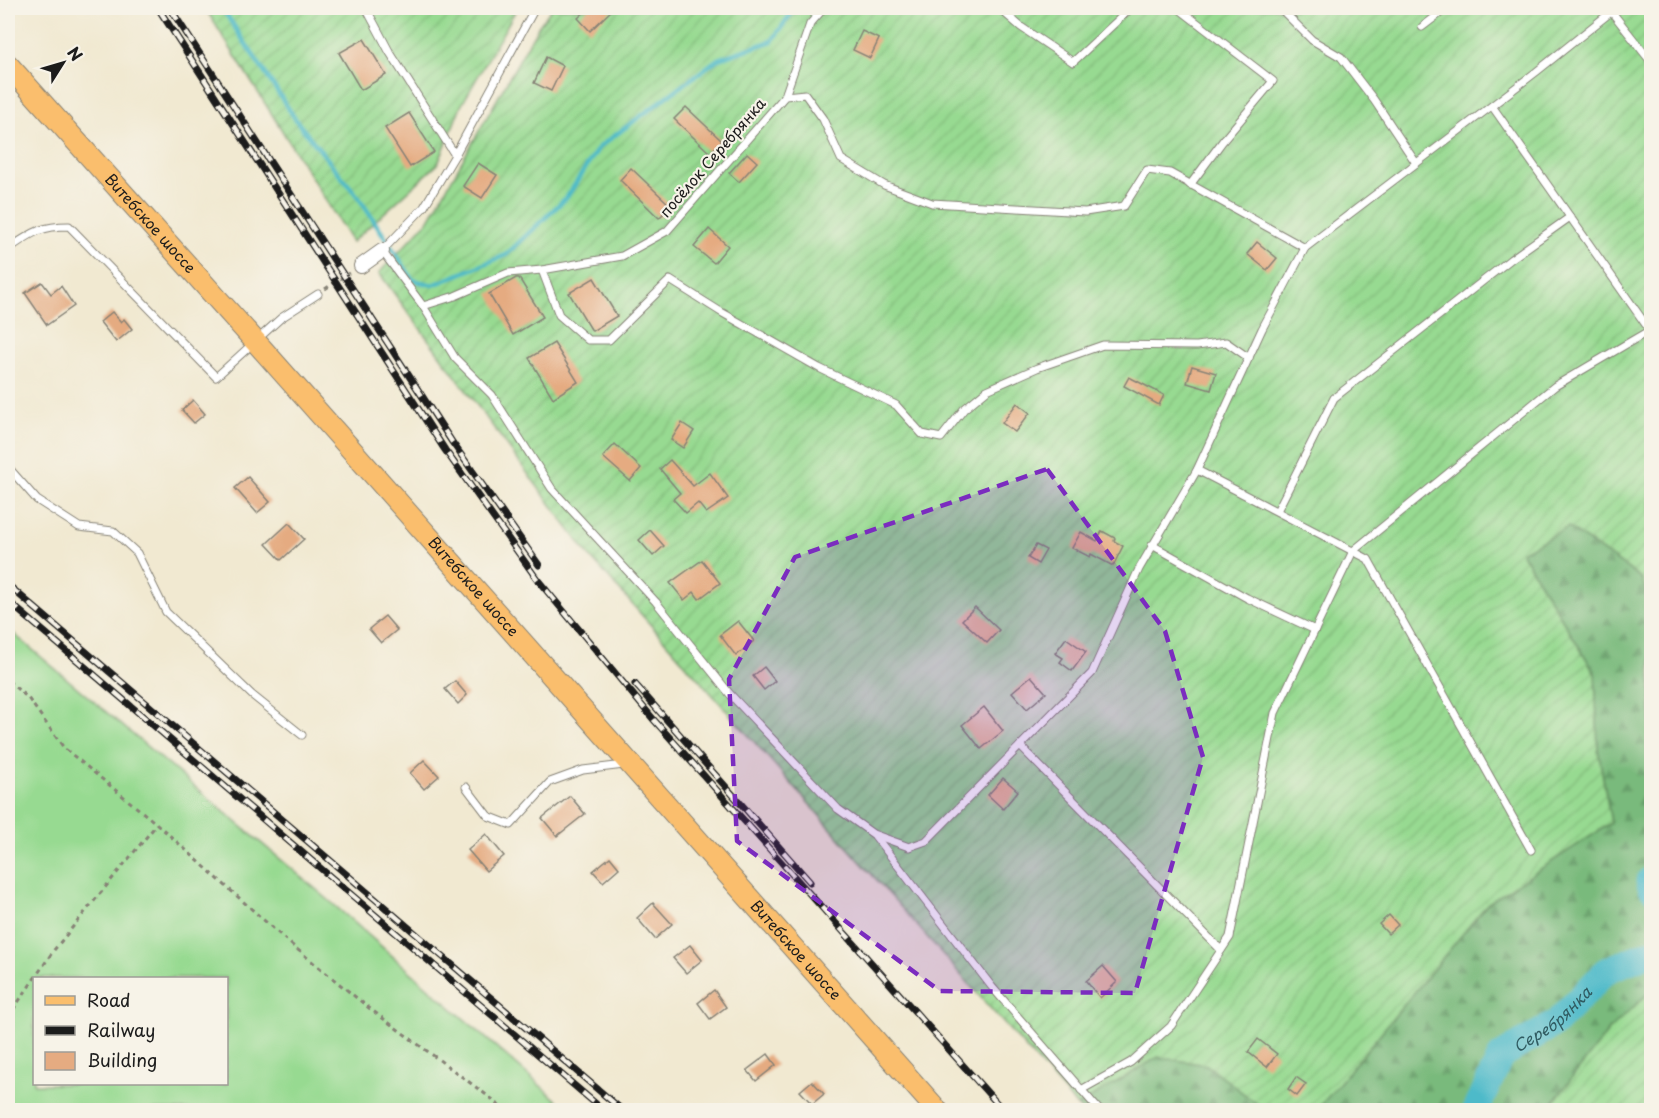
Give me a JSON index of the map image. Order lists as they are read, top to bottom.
{
  "streets": {
    "main road": ["Витебское шоссе"],
    "lane": ["посёлок Серебрянка"]
  },
  "water": ["Серебрянка"],
  "legend": ["Road", "Railway", "Building"],
  "north": "top right"
}
